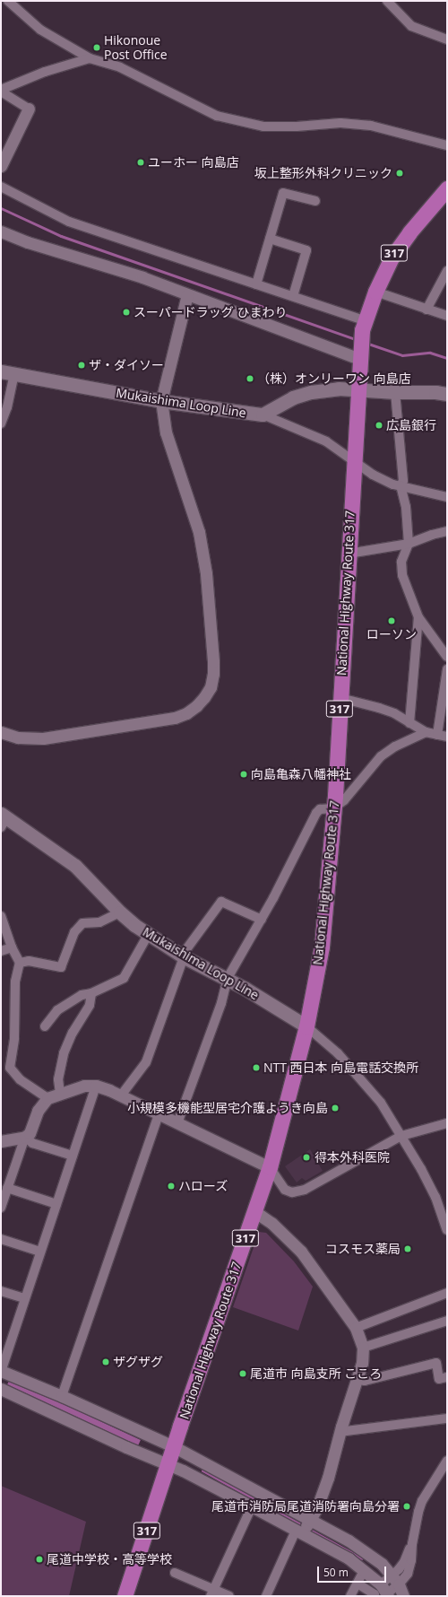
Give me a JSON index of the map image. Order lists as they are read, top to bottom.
{
  "streets": {
    "highway": ["317", "National Highway Route 317"],
    "main road": ["Mukaishima Loop Line"]
  },
  "crossings": [
    ["Mukaishima Loop Line", "National Highway Route 317"]
  ],
  "places": [
    "Hikonoue Post Office",
    "ユーホー 向島店",
    "坂上整形外科クリニック",
    "スーパードラッグ ひまわり",
    "ザ・ダイソー",
    "（株）オンリーワン 向島店",
    "広島銀行",
    "ローソン",
    "向島亀森八幡神社",
    "NTT 西日本 向島電話交換所",
    "小規模多機能型居宅介護ようき向島",
    "得本外科医院",
    "ハローズ",
    "コスモス薬局",
    "ザグザグ",
    "尾道市 向島支所 こころ",
    "尾道市消防局尾道消防署向島分署",
    "尾道中学校・高等学校"
  ],
  "scale_bar": "50 m"
}
